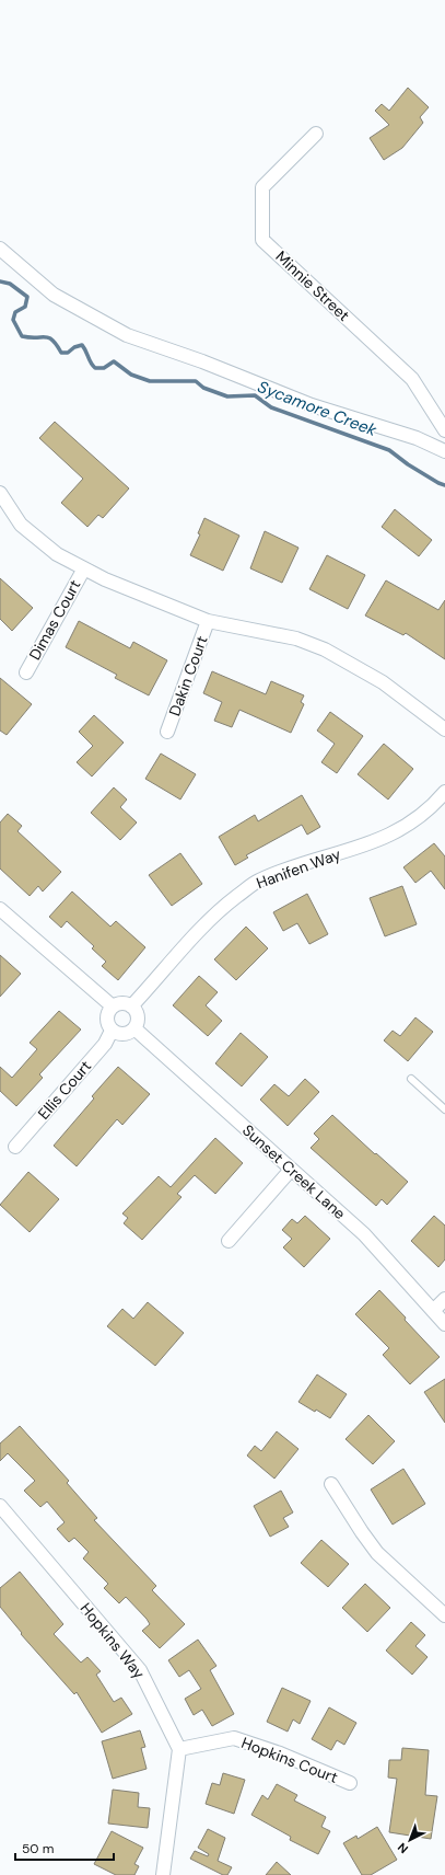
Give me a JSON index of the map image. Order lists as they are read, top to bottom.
{
  "streets": {
    "street": [
      "Minnie Street",
      "Dimas Court",
      "Dakin Court",
      "Hanifen Way",
      "Ellis Court",
      "Sunset Creek Lane",
      "Hopkins Way",
      "Hopkins Court"
    ]
  },
  "crossings": [
    ["Hanifen Way", "Ellis Court"],
    ["Hanifen Way", "Sunset Creek Lane"],
    ["Ellis Court", "Sunset Creek Lane"],
    ["Hopkins Way", "Hopkins Court"]
  ],
  "water": ["Sycamore Creek"],
  "scale_bar": "50 m",
  "north": "bottom left"
}
